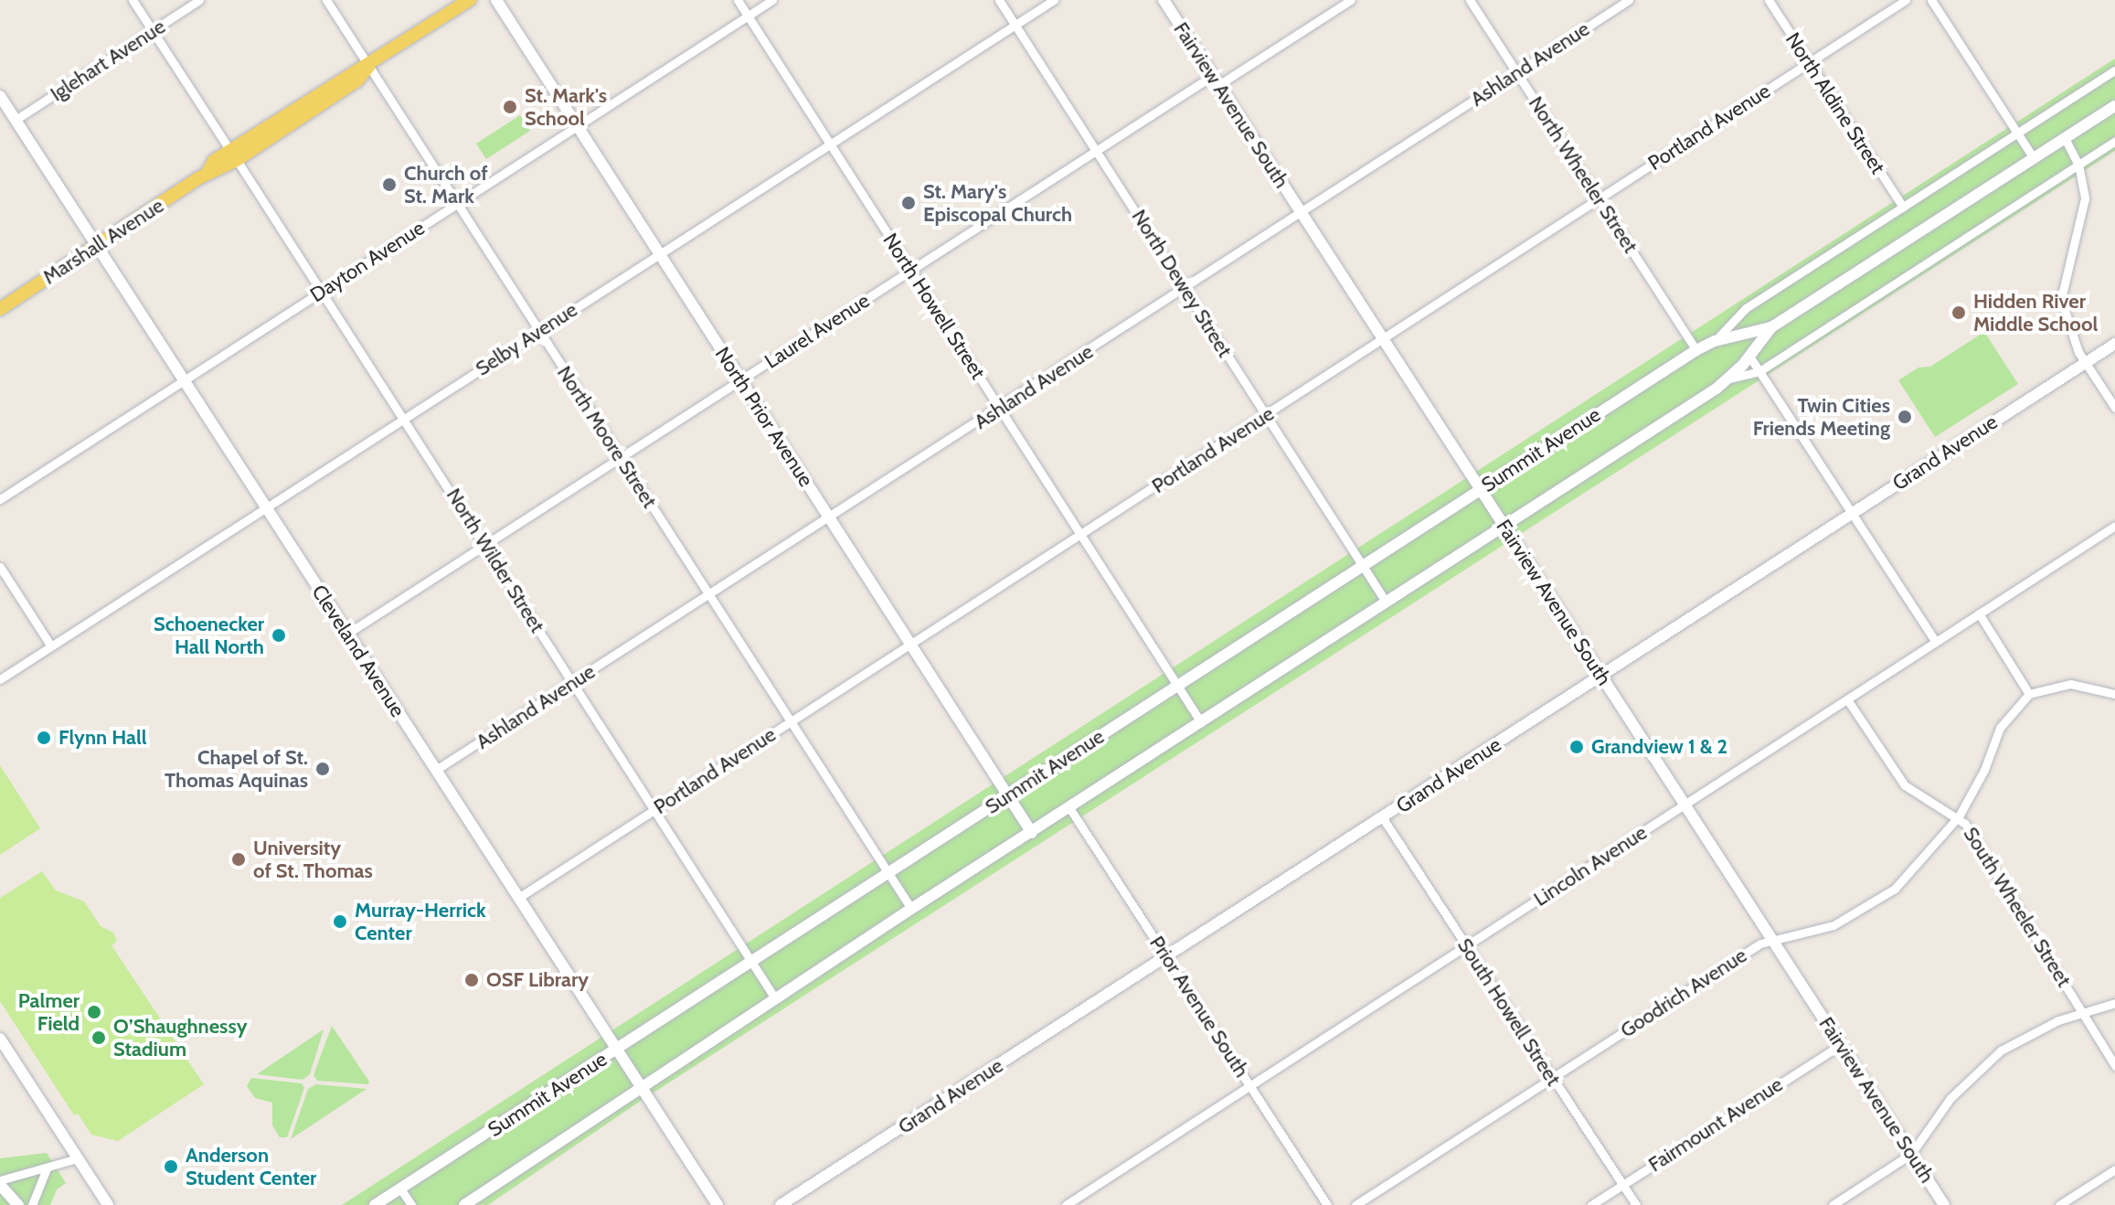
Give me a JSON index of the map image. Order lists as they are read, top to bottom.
{
  "streets": {
    "main road": ["Marshall Avenue"],
    "street": [
      "Iglehart Avenue",
      "Ashland Avenue",
      "North Aldine Street",
      "Fairview Avenue South",
      "Portland Avenue",
      "North Wheeler Street",
      "Dayton Avenue",
      "North Dewey Street",
      "North Howell Street",
      "Laurel Avenue",
      "Selby Avenue",
      "North Prior Avenue",
      "North Moore Street",
      "Summit Avenue",
      "Grand Avenue",
      "North Wilder Street",
      "Cleveland Avenue",
      "Lincoln Avenue",
      "South Wheeler Street",
      "Goodrich Avenue",
      "Prior Avenue South",
      "South Howell Street",
      "Fairmount Avenue"
    ]
  },
  "crossings": [
    ["Iglehart Avenue", "North Wilder Street"],
    ["Iglehart Avenue", "Cleveland Avenue"],
    ["Ashland Avenue", "Fairview Avenue South"],
    ["Ashland Avenue", "North Wheeler Street"],
    ["Ashland Avenue", "North Dewey Street"],
    ["Ashland Avenue", "North Howell Street"],
    ["Ashland Avenue", "North Prior Avenue"],
    ["Ashland Avenue", "North Moore Street"],
    ["Ashland Avenue", "North Wilder Street"],
    ["Ashland Avenue", "Cleveland Avenue"],
    ["North Aldine Street", "Portland Avenue"],
    ["North Aldine Street", "Summit Avenue"],
    ["Fairview Avenue South", "Portland Avenue"],
    ["Fairview Avenue South", "Laurel Avenue"],
    ["Fairview Avenue South", "Summit Avenue"],
    ["Fairview Avenue South", "Grand Avenue"],
    ["Fairview Avenue South", "Lincoln Avenue"],
    ["Fairview Avenue South", "Goodrich Avenue"],
    ["Fairview Avenue South", "Fairmount Avenue"],
    ["Portland Avenue", "North Wheeler Street"],
    ["Portland Avenue", "North Dewey Street"],
    ["Portland Avenue", "North Howell Street"],
    ["Portland Avenue", "North Prior Avenue"],
    ["Portland Avenue", "North Moore Street"],
    ["Portland Avenue", "North Wilder Street"],
    ["Portland Avenue", "Cleveland Avenue"],
    ["North Wheeler Street", "Summit Avenue"],
    ["Marshall Avenue", "North Moore Street"],
    ["Marshall Avenue", "North Wilder Street"],
    ["Marshall Avenue", "Cleveland Avenue"],
    ["Dayton Avenue", "North Howell Street"],
    ["Dayton Avenue", "North Prior Avenue"],
    ["Dayton Avenue", "North Moore Street"],
    ["Dayton Avenue", "North Wilder Street"],
    ["Dayton Avenue", "Cleveland Avenue"],
    ["North Dewey Street", "Laurel Avenue"],
    ["North Dewey Street", "Selby Avenue"],
    ["North Dewey Street", "Summit Avenue"],
    ["North Howell Street", "Laurel Avenue"],
    ["North Howell Street", "Selby Avenue"],
    ["North Howell Street", "Summit Avenue"],
    ["Laurel Avenue", "North Prior Avenue"],
    ["Laurel Avenue", "North Moore Street"],
    ["Laurel Avenue", "North Wilder Street"],
    ["Laurel Avenue", "Cleveland Avenue"],
    ["Selby Avenue", "North Prior Avenue"],
    ["Selby Avenue", "North Moore Street"],
    ["Selby Avenue", "North Wilder Street"],
    ["Selby Avenue", "Cleveland Avenue"],
    ["North Prior Avenue", "Summit Avenue"],
    ["North Moore Street", "Summit Avenue"],
    ["Summit Avenue", "North Wilder Street"],
    ["Summit Avenue", "Cleveland Avenue"],
    ["Summit Avenue", "Prior Avenue South"],
    ["Grand Avenue", "Prior Avenue South"],
    ["Grand Avenue", "South Howell Street"],
    ["Lincoln Avenue", "South Wheeler Street"],
    ["Lincoln Avenue", "Prior Avenue South"],
    ["Lincoln Avenue", "South Howell Street"],
    ["South Wheeler Street", "Goodrich Avenue"],
    ["Goodrich Avenue", "South Howell Street"],
    ["South Howell Street", "Fairmount Avenue"]
  ],
  "places": [
    "St. Mark's School",
    "Church of St. Mark",
    "St. Mary's Episcopal Church",
    "Hidden River Middle School",
    "Twin Cities Friends Meeting",
    "Schoenecker Hall North",
    "Flynn Hall",
    "Grandview 1 & 2",
    "Chapel of St. Thomas Aquinas",
    "University of St. Thomas",
    "Murray-Herrick Center",
    "OSF Library",
    "Palmer Field",
    "O’Shaughnessy Stadium",
    "Anderson Student Center"
  ]
}
